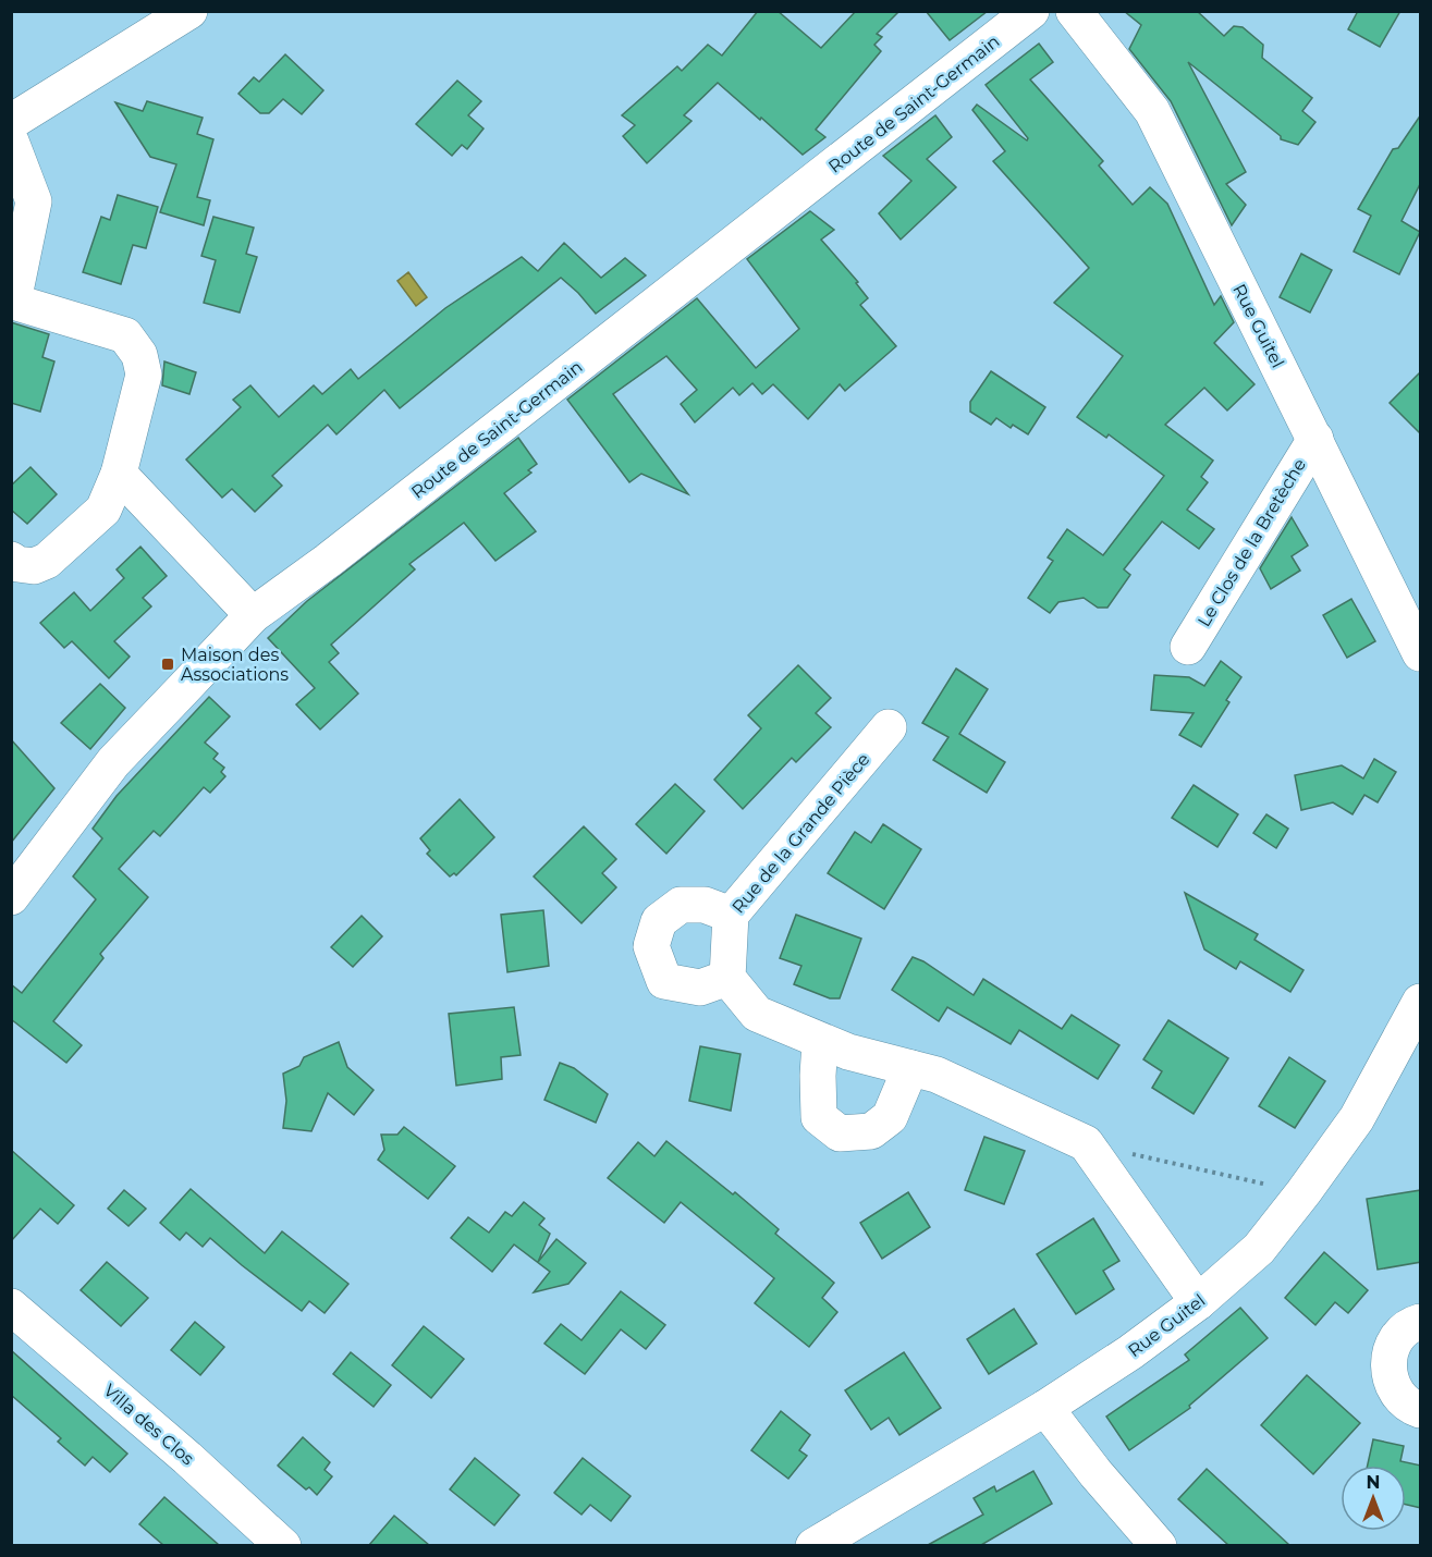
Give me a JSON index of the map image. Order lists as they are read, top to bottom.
{
  "streets": {
    "street": [
      "Route de Saint-Germain",
      "Rue Guitel",
      "Le Clos de la Bretèche",
      "Rue de la Grande Pièce",
      "Villa des Clos"
    ]
  },
  "crossings": [
    ["Rue Guitel", "Le Clos de la Bretèche"]
  ],
  "places": {
    "transit": ["Maison des Associations"]
  },
  "north": "top"
}
